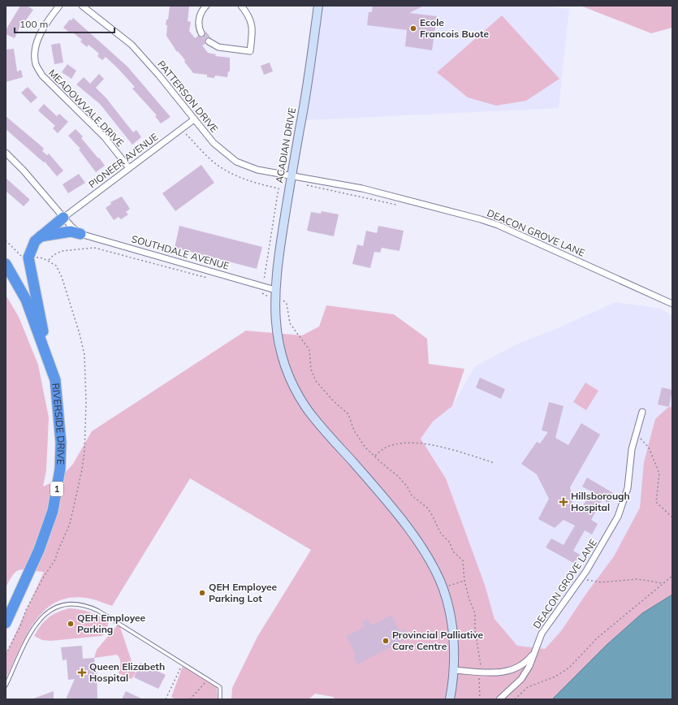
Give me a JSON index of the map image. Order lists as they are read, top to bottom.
{
  "streets": {
    "highway": ["RIVERSIDE DRIVE", "1"],
    "street": [
      "PATTERSON DRIVE",
      "MEADOWVALE DRIVE",
      "ACADIAN DRIVE",
      "PIONEER AVENUE",
      "DEACON GROVE LANE",
      "SOUTHDALE AVENUE"
    ]
  },
  "crossings": [
    ["PATTERSON DRIVE", "ACADIAN DRIVE"],
    ["PATTERSON DRIVE", "PIONEER AVENUE"],
    ["PATTERSON DRIVE", "DEACON GROVE LANE"],
    ["MEADOWVALE DRIVE", "PIONEER AVENUE"],
    ["ACADIAN DRIVE", "DEACON GROVE LANE"],
    ["ACADIAN DRIVE", "SOUTHDALE AVENUE"]
  ],
  "places": {
    "other": [
      "Ecole Francois Buote",
      "QEH Employee Parking Lot",
      "QEH Employee Parking",
      "Provincial Palliative Care Centre"
    ],
    "health": ["Hillsborough Hospital", "Queen Elizabeth Hospital"]
  },
  "scale_bar": "100 m"
}
